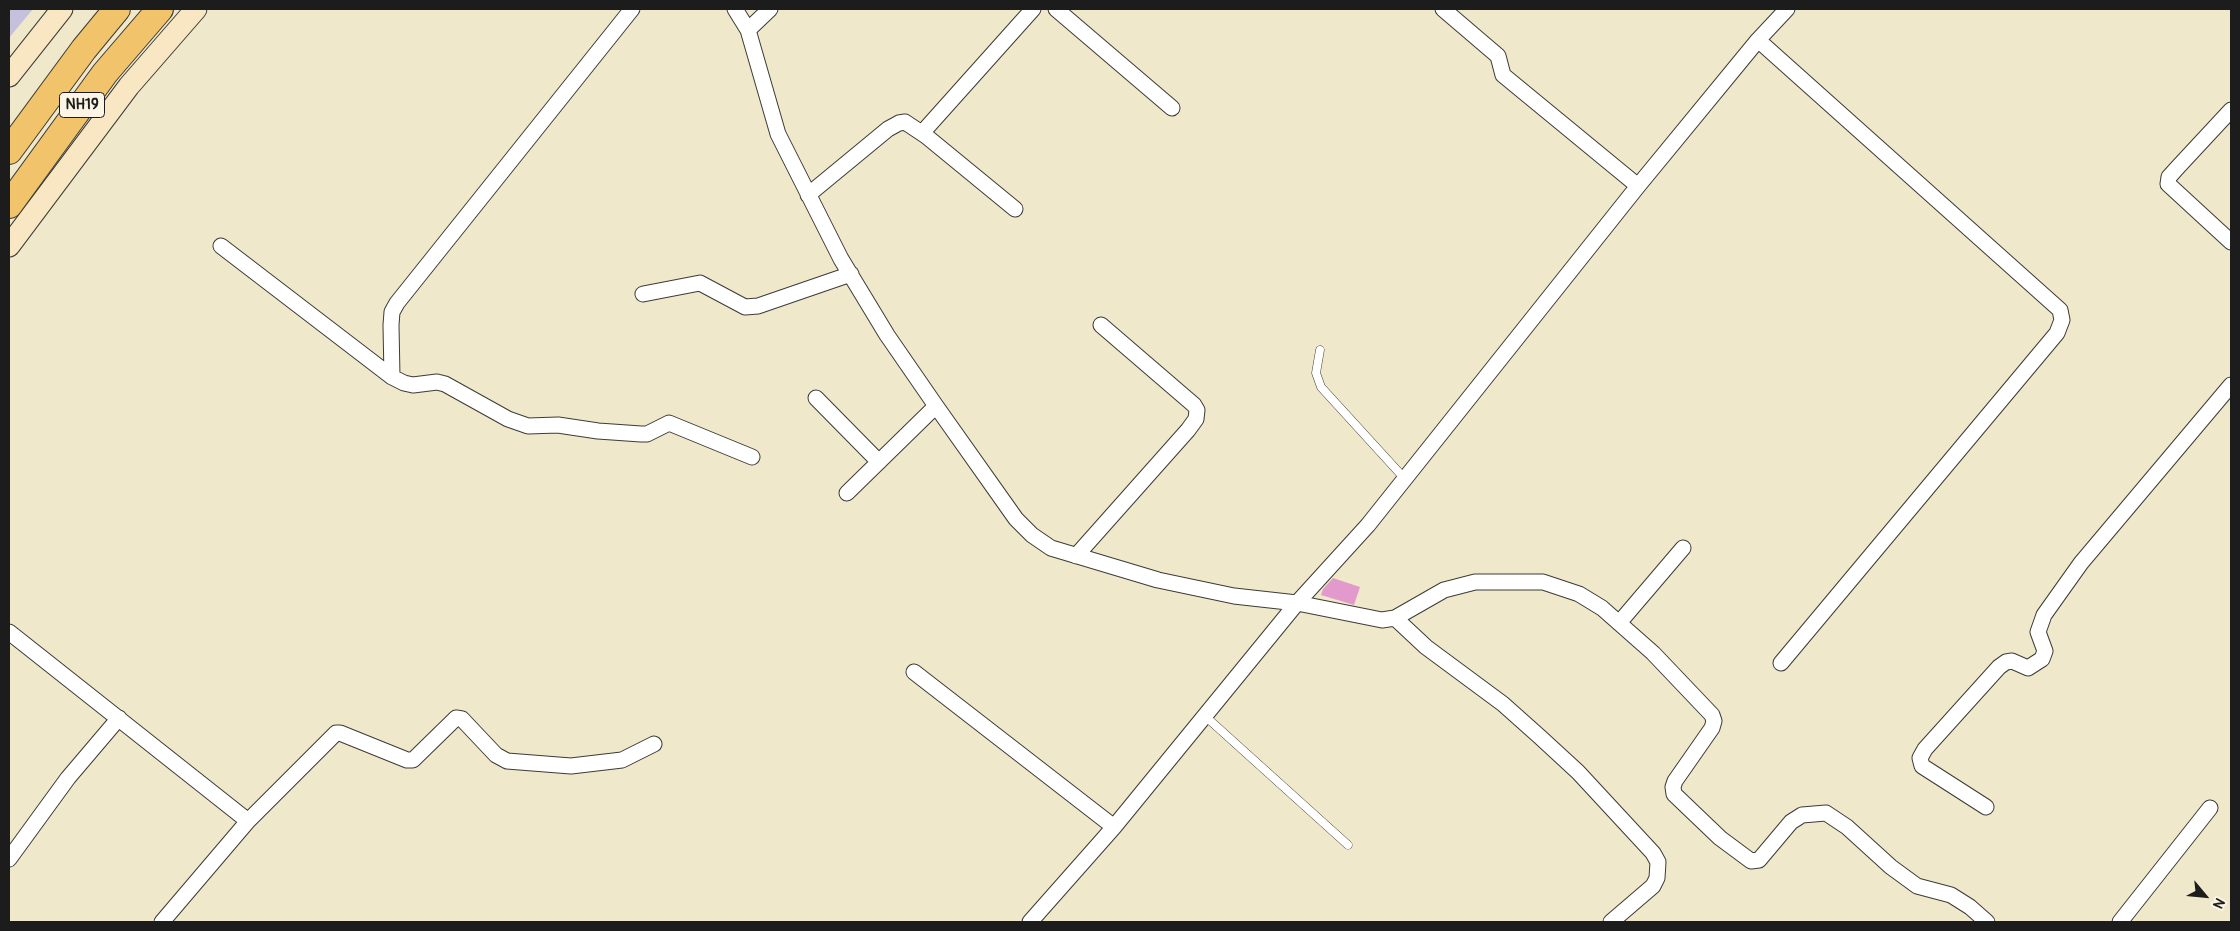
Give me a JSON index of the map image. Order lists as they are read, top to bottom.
{
  "streets": {
    "highway": ["NH19"]
  },
  "north": "bottom right"
}
